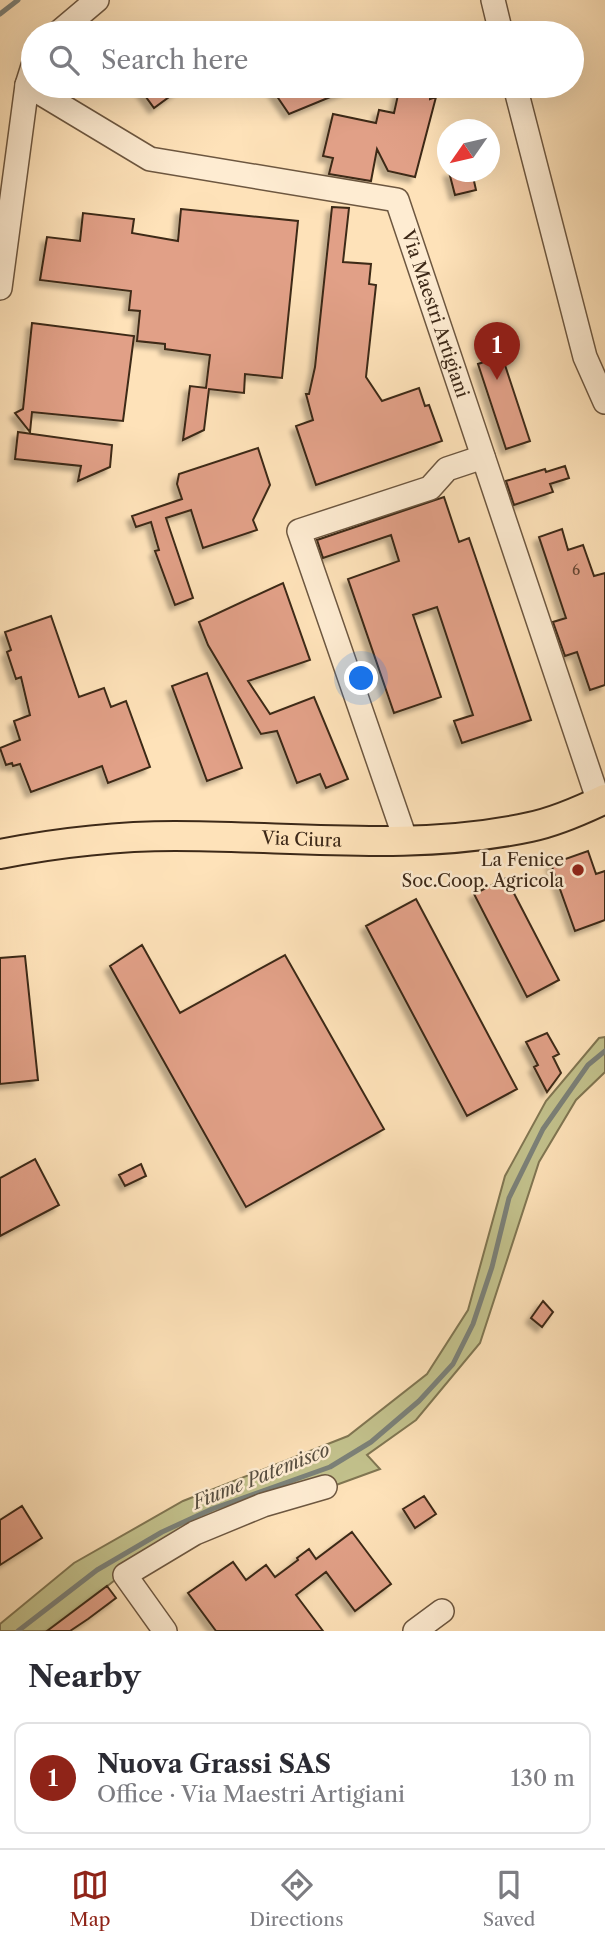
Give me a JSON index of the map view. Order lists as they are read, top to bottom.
{
  "streets": {
    "main road": ["Via Ciura"],
    "street": ["Via Maestri Artigiani"]
  },
  "crossings": [
    ["Via Maestri Artigiani", "Via Ciura"]
  ],
  "water": ["Fiume Patemisco"],
  "places": ["La Fenice Soc.Coop. Agricola"],
  "house_numbers": ["6"],
  "north": "bottom left",
  "page": {
    "search": "Search here",
    "pins": "1",
    "heading": "Nearby",
    "list": [
      {
        "mark": "1",
        "name": "Nuova Grassi SAS",
        "note": "Office · Via Maestri Artigiani",
        "value": "130 m"
      }
    ],
    "nav": ["Map", "Directions", "Saved"]
  }
}
